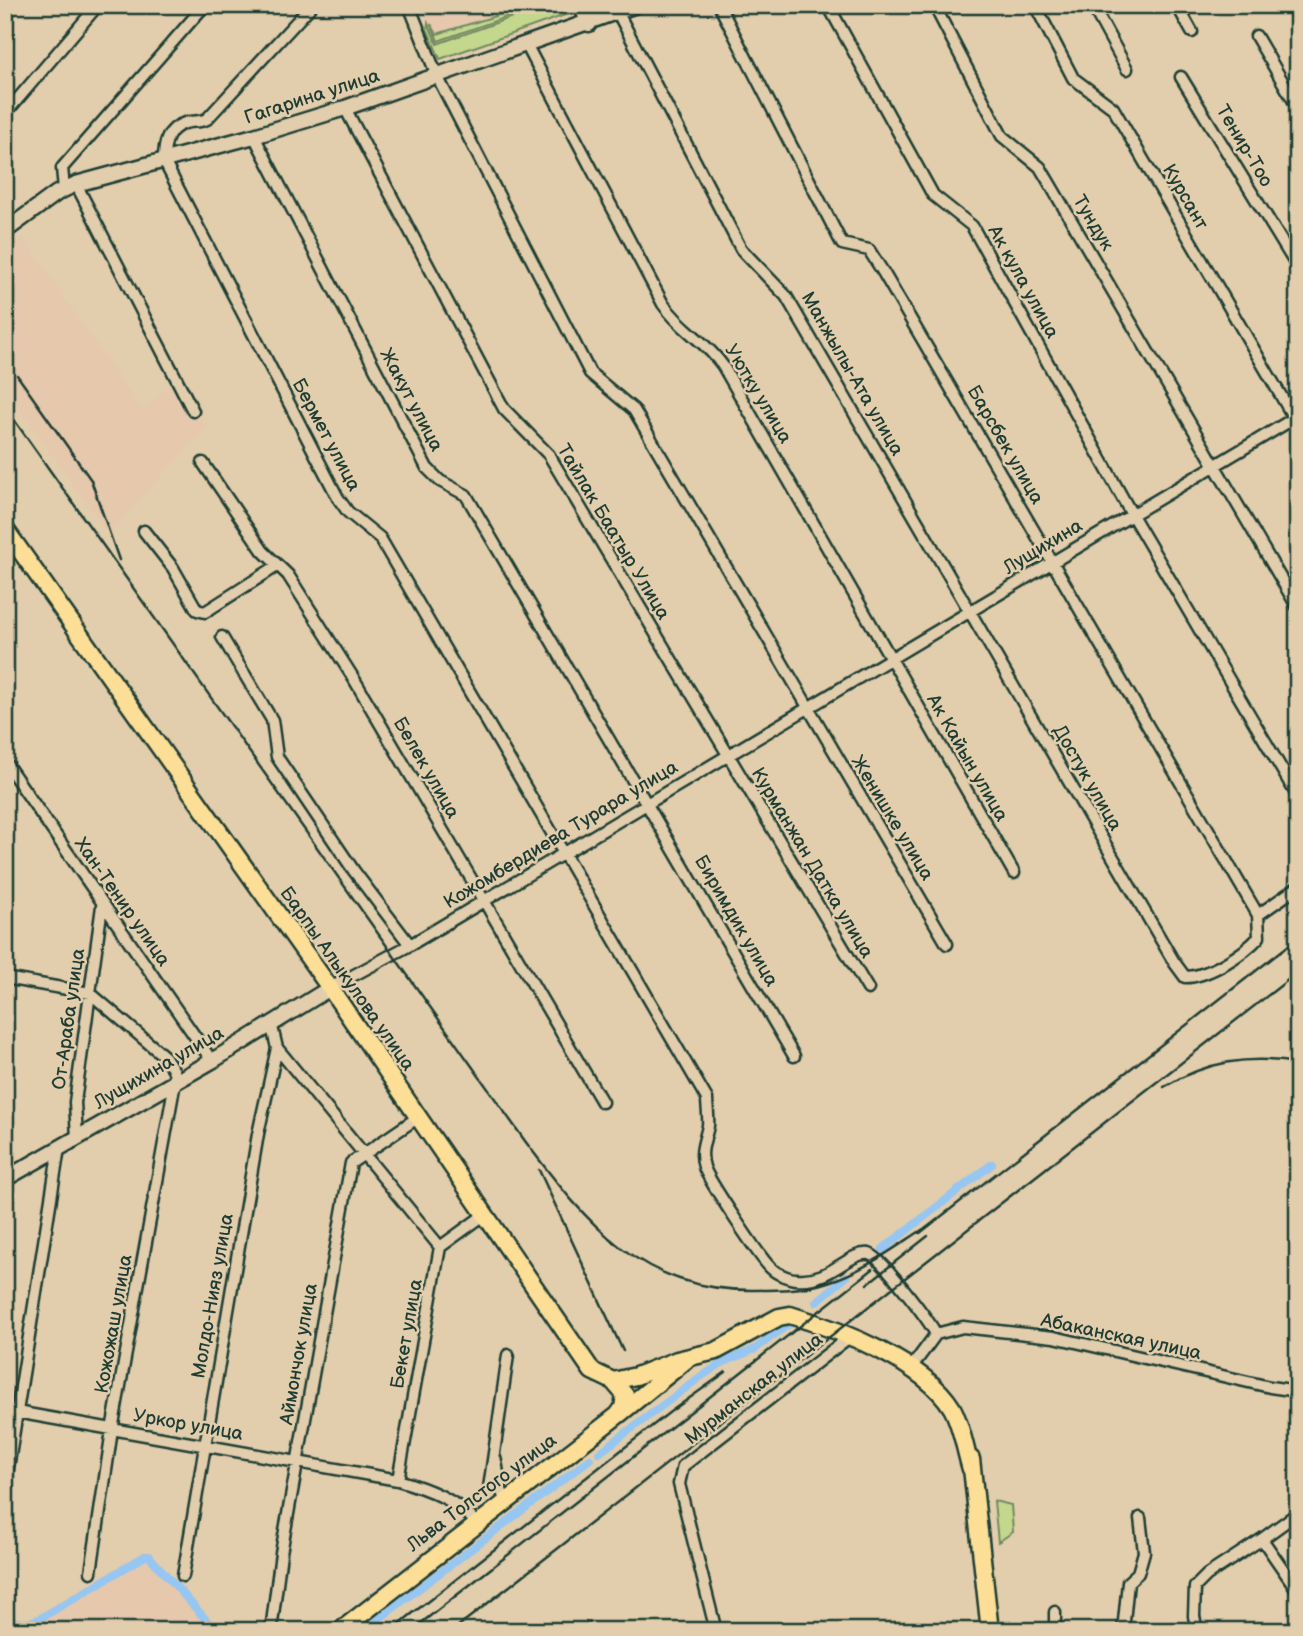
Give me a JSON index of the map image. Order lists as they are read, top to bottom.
{
  "streets": {
    "main road": [
      "Гагарина улица",
      "Барпы Алыкулова улица",
      "Лущихина улица",
      "Льва Толстого улица"
    ],
    "street": [
      "Тенир-Тоо",
      "Курсант",
      "Тундук",
      "Ак кула улица",
      "Манжылы-Ата улица",
      "Уютку улица",
      "Жакут улица",
      "Бермет улица",
      "Барсбек улица",
      "Тайлак Баатыр Улица",
      "Лущихина",
      "Ак Кайын улица",
      "Белек улица",
      "Достук улица",
      "Женишке улица",
      "Кожомбердиева Турара улица",
      "Курманжан Датка улица",
      "Хан-Тенир улица",
      "Биримдик улица",
      "От-Араба улица",
      "Молдо-Нияз улица",
      "Кожожаш улица",
      "Бекет улица",
      "Абаканская улица",
      "Аймончок улица",
      "Мурманская улица",
      "Уркор улица"
    ]
  },
  "crossings": [
    ["Гагарина улица", "Манжылы-Ата улица"],
    ["Гагарина улица", "Уютку улица"],
    ["Гагарина улица", "Жакут улица"],
    ["Гагарина улица", "Бермет улица"],
    ["Гагарина улица", "Тайлак Баатыр Улица"],
    ["Гагарина улица", "Женишке улица"],
    ["Курсант", "Лущихина"],
    ["Тундук", "Лущихина"],
    ["Ак кула улица", "Лущихина"],
    ["Манжылы-Ата улица", "Лущихина"],
    ["Манжылы-Ата улица", "Достук улица"],
    ["Уютку улица", "Лущихина"],
    ["Уютку улица", "Ак Кайын улица"],
    ["Жакут улица", "Кожомбердиева Турара улица"],
    ["Жакут улица", "Биримдик улица"],
    ["Бермет улица", "Кожомбердиева Турара улица"],
    ["Барсбек улица", "Лущихина"],
    ["Барсбек улица", "Достук улица"],
    ["Тайлак Баатыр Улица", "Кожомбердиева Турара улица"],
    ["Тайлак Баатыр Улица", "Курманжан Датка улица"],
    ["Лущихина", "Ак Кайын улица"],
    ["Лущихина", "Достук улица"],
    ["Лущихина", "Женишке улица"],
    ["Лущихина", "Кожомбердиева Турара улица"],
    ["Белек улица", "Кожомбердиева Турара улица"],
    ["Женишке улица", "Кожомбердиева Турара улица"],
    ["Кожомбердиева Турара улица", "Курманжан Датка улица"],
    ["Кожомбердиева Турара улица", "Биримдик улица"],
    ["Кожомбердиева Турара улица", "Барпы Алыкулова улица"],
    ["Кожомбердиева Турара улица", "Лущихина улица"],
    ["Хан-Тенир улица", "От-Араба улица"],
    ["Хан-Тенир улица", "Лущихина улица"],
    ["Барпы Алыкулова улица", "Лущихина улица"],
    ["От-Араба улица", "Лущихина улица"],
    ["Лущихина улица", "Молдо-Нияз улица"],
    ["Лущихина улица", "Кожожаш улица"],
    ["Молдо-Нияз улица", "Уркор улица"],
    ["Кожожаш улица", "Уркор улица"],
    ["Бекет улица", "Уркор улица"],
    ["Аймончок улица", "Уркор улица"],
    ["Уркор улица", "Льва Толстого улица"]
  ]
}
